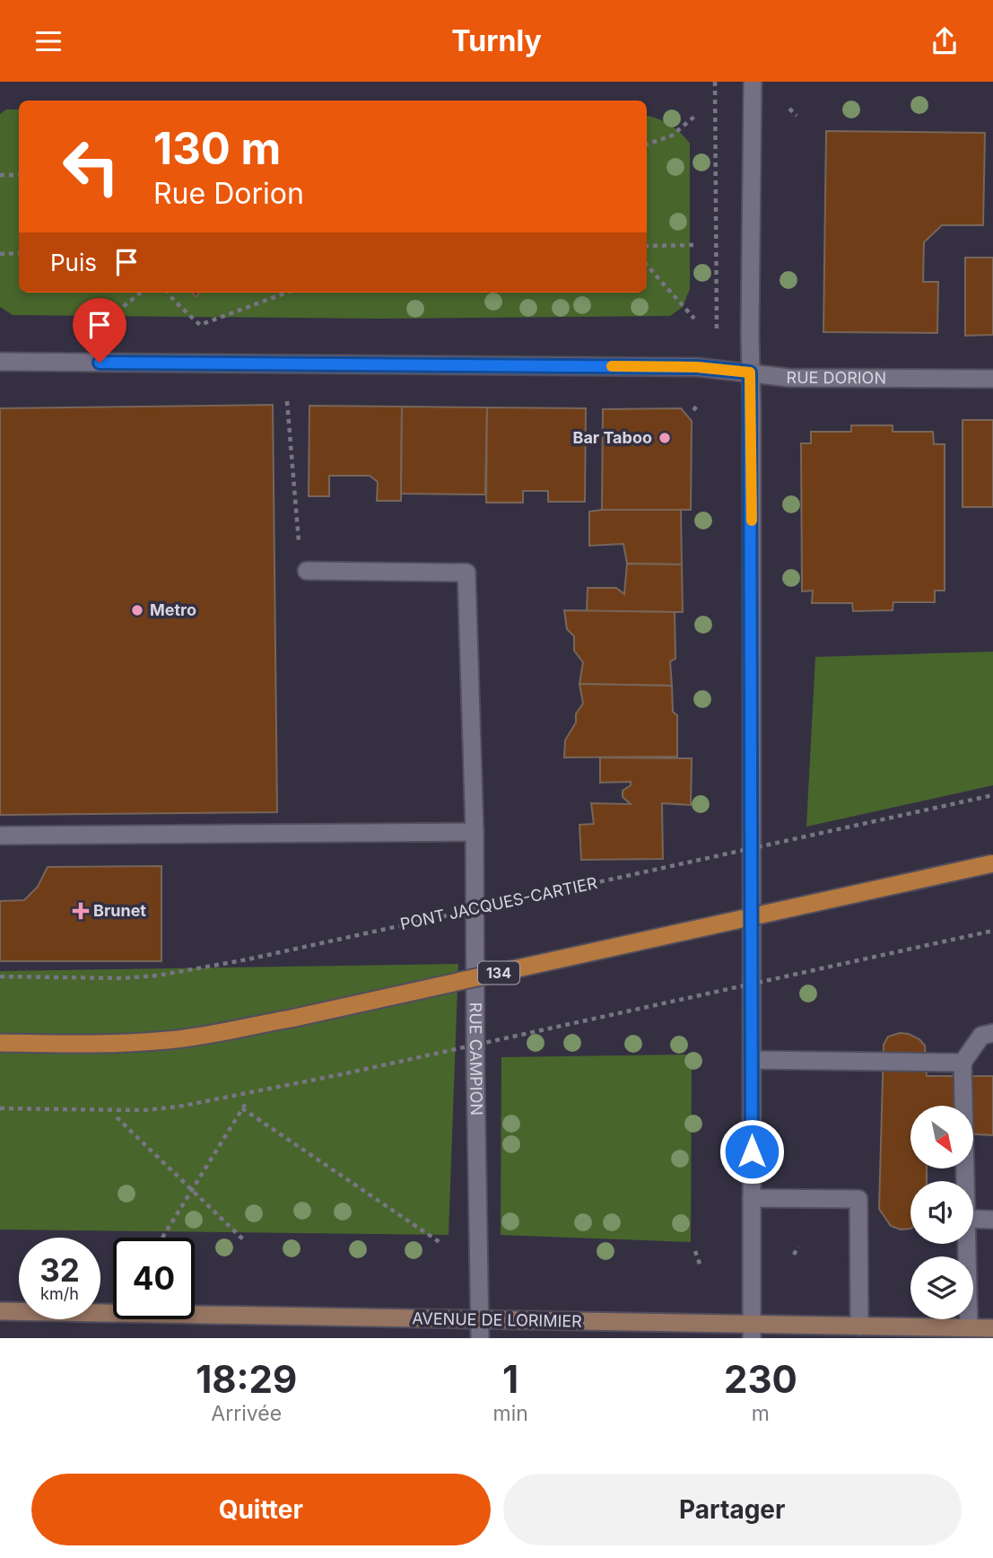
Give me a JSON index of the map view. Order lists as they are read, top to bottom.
{
  "streets": {
    "main road": ["134", "AVENUE DE LORIMIER"],
    "street": ["RUE DORION", "RUE CAMPION"],
    "path": ["PONT JACQUES-CARTIER"]
  },
  "crossings": [
    ["RUE CAMPION", "AVENUE DE LORIMIER"]
  ],
  "places": {
    "other": ["Bar Taboo", "Metro"],
    "health": ["Brunet"]
  },
  "north": "bottom right",
  "page": {
    "header": "Turnly",
    "turn": ["130 m", "Rue Dorion"],
    "then": "Puis",
    "speed": "32 km/h",
    "limit": "40",
    "eta": [
      "18:29",
      "Arrivée",
      "1",
      "min",
      "230",
      "m"
    ],
    "buttons": ["Quitter", "Partager"]
  }
}
